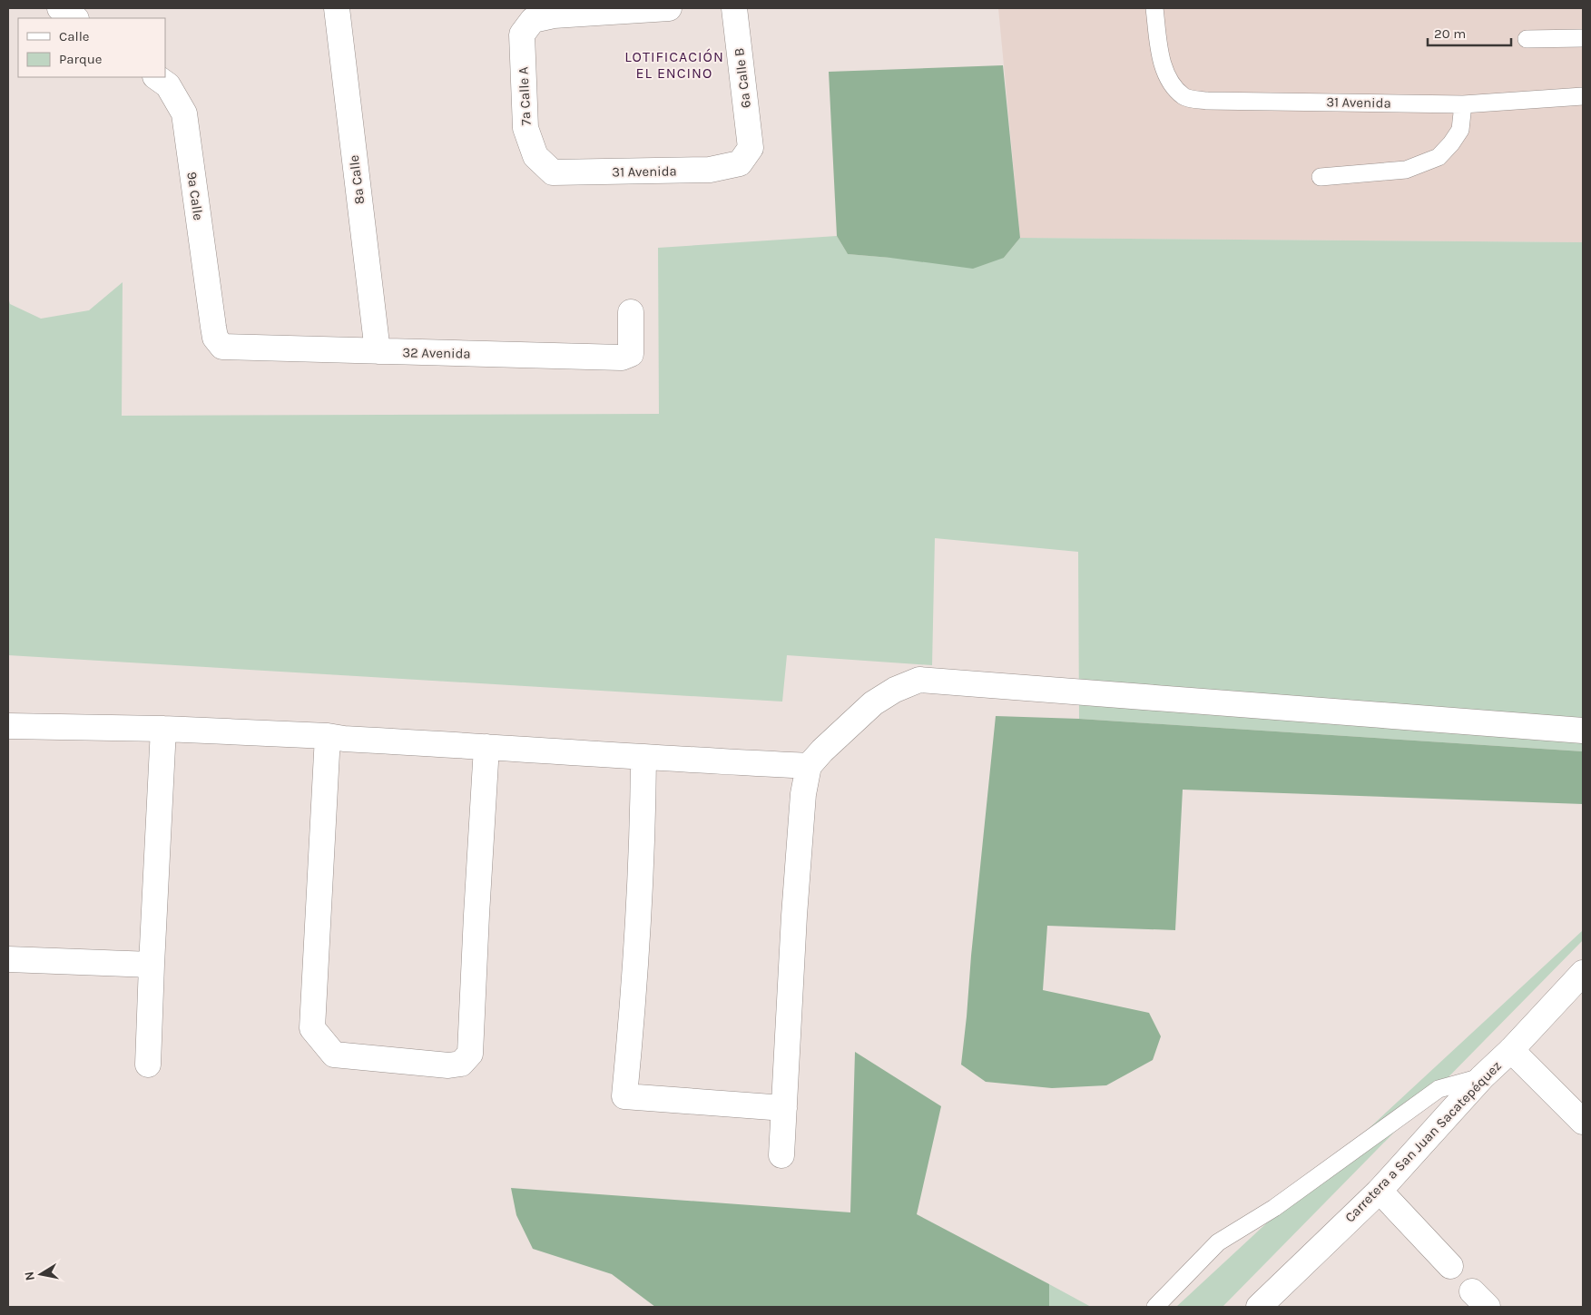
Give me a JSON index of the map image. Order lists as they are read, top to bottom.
{
  "streets": {
    "street": [
      "6a Calle B",
      "7a Calle A",
      "31 Avenida",
      "8a Calle",
      "9a Calle",
      "32 Avenida",
      "Carretera a San Juan Sacatepéquez"
    ]
  },
  "crossings": [
    ["6a Calle B", "31 Avenida"],
    ["7a Calle A", "31 Avenida"],
    ["8a Calle", "32 Avenida"],
    ["9a Calle", "32 Avenida"]
  ],
  "districts": ["LOTIFICACIÓN EL ENCINO"],
  "legend": ["Calle", "Parque"],
  "scale_bar": "20 m",
  "north": "left"
}
